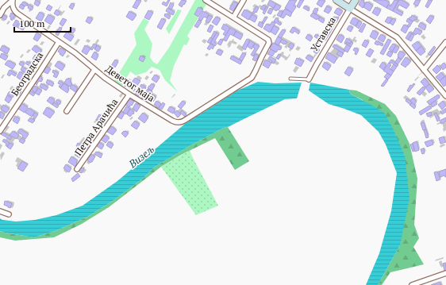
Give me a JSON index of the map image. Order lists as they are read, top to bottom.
{
  "streets": {
    "street": [
      "Уставска",
      "Београдска",
      "Деветог маја",
      "Петра Арачића"
    ]
  },
  "crossings": [
    ["Београдска", "Деветог маја"],
    ["Деветог маја", "Петра Арачића"]
  ],
  "water": ["Визељ"],
  "scale_bar": "100 m"
}
